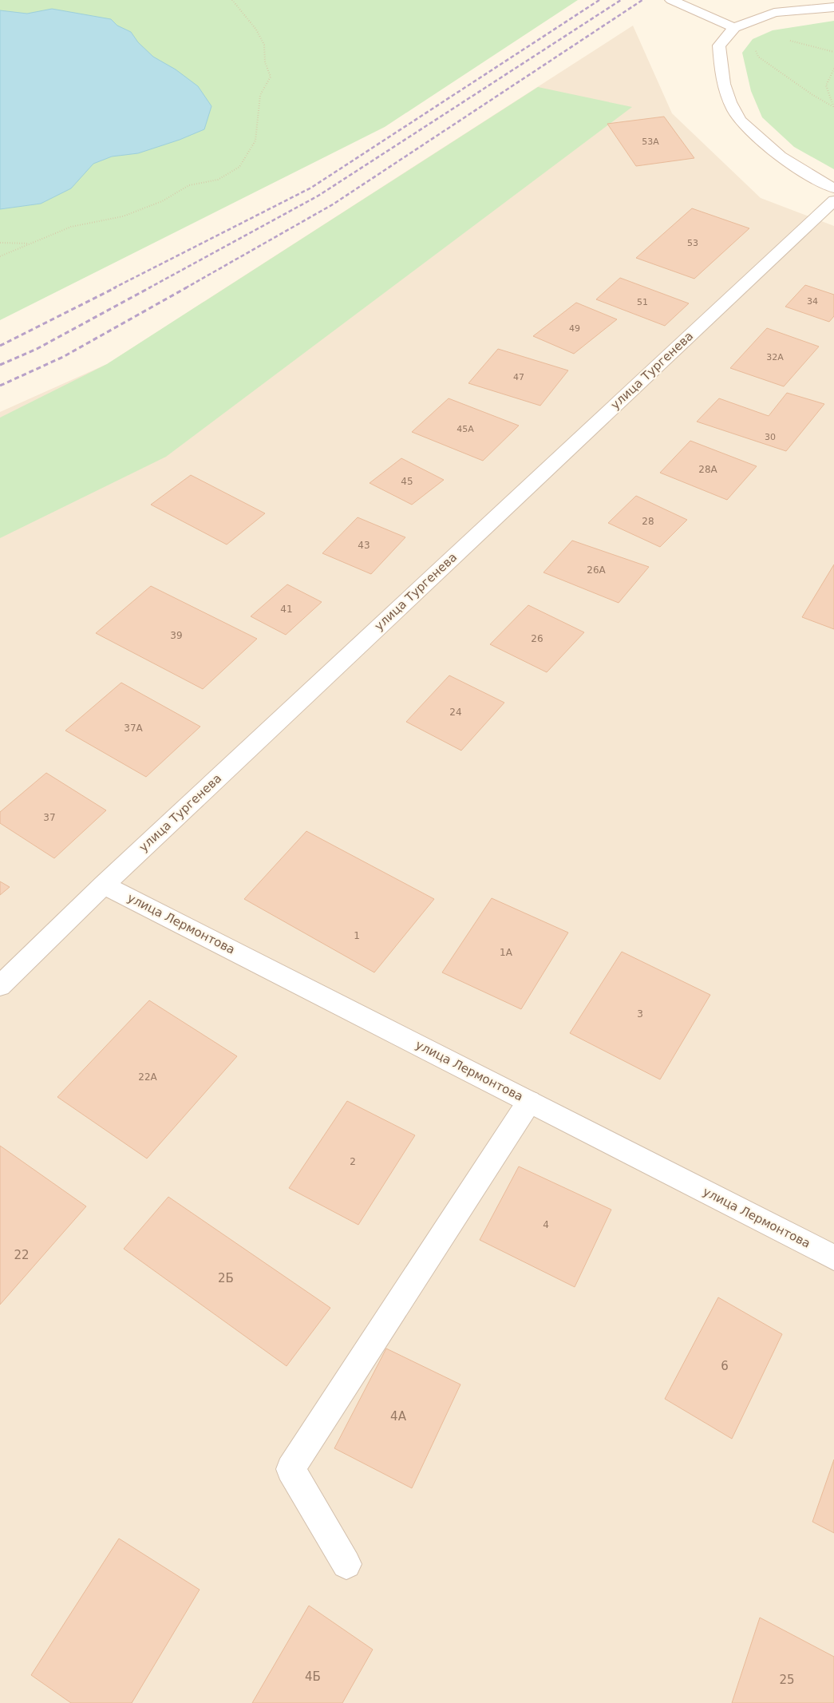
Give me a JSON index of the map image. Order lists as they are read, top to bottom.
{
  "streets": {
    "street": ["улица Тургенева", "улица Лермонтова"]
  },
  "crossings": [
    ["улица Тургенева", "улица Лермонтова"]
  ],
  "house_numbers": [
    "53А",
    "53",
    "34",
    "51",
    "49",
    "32А",
    "47",
    "45А",
    "30",
    "28А",
    "45",
    "28",
    "43",
    "26А",
    "41",
    "39",
    "26",
    "24",
    "37А",
    "37",
    "1",
    "1А",
    "3",
    "22А",
    "2",
    "4",
    "22",
    "2Б",
    "6",
    "4А",
    "4Б",
    "25"
  ]
}
